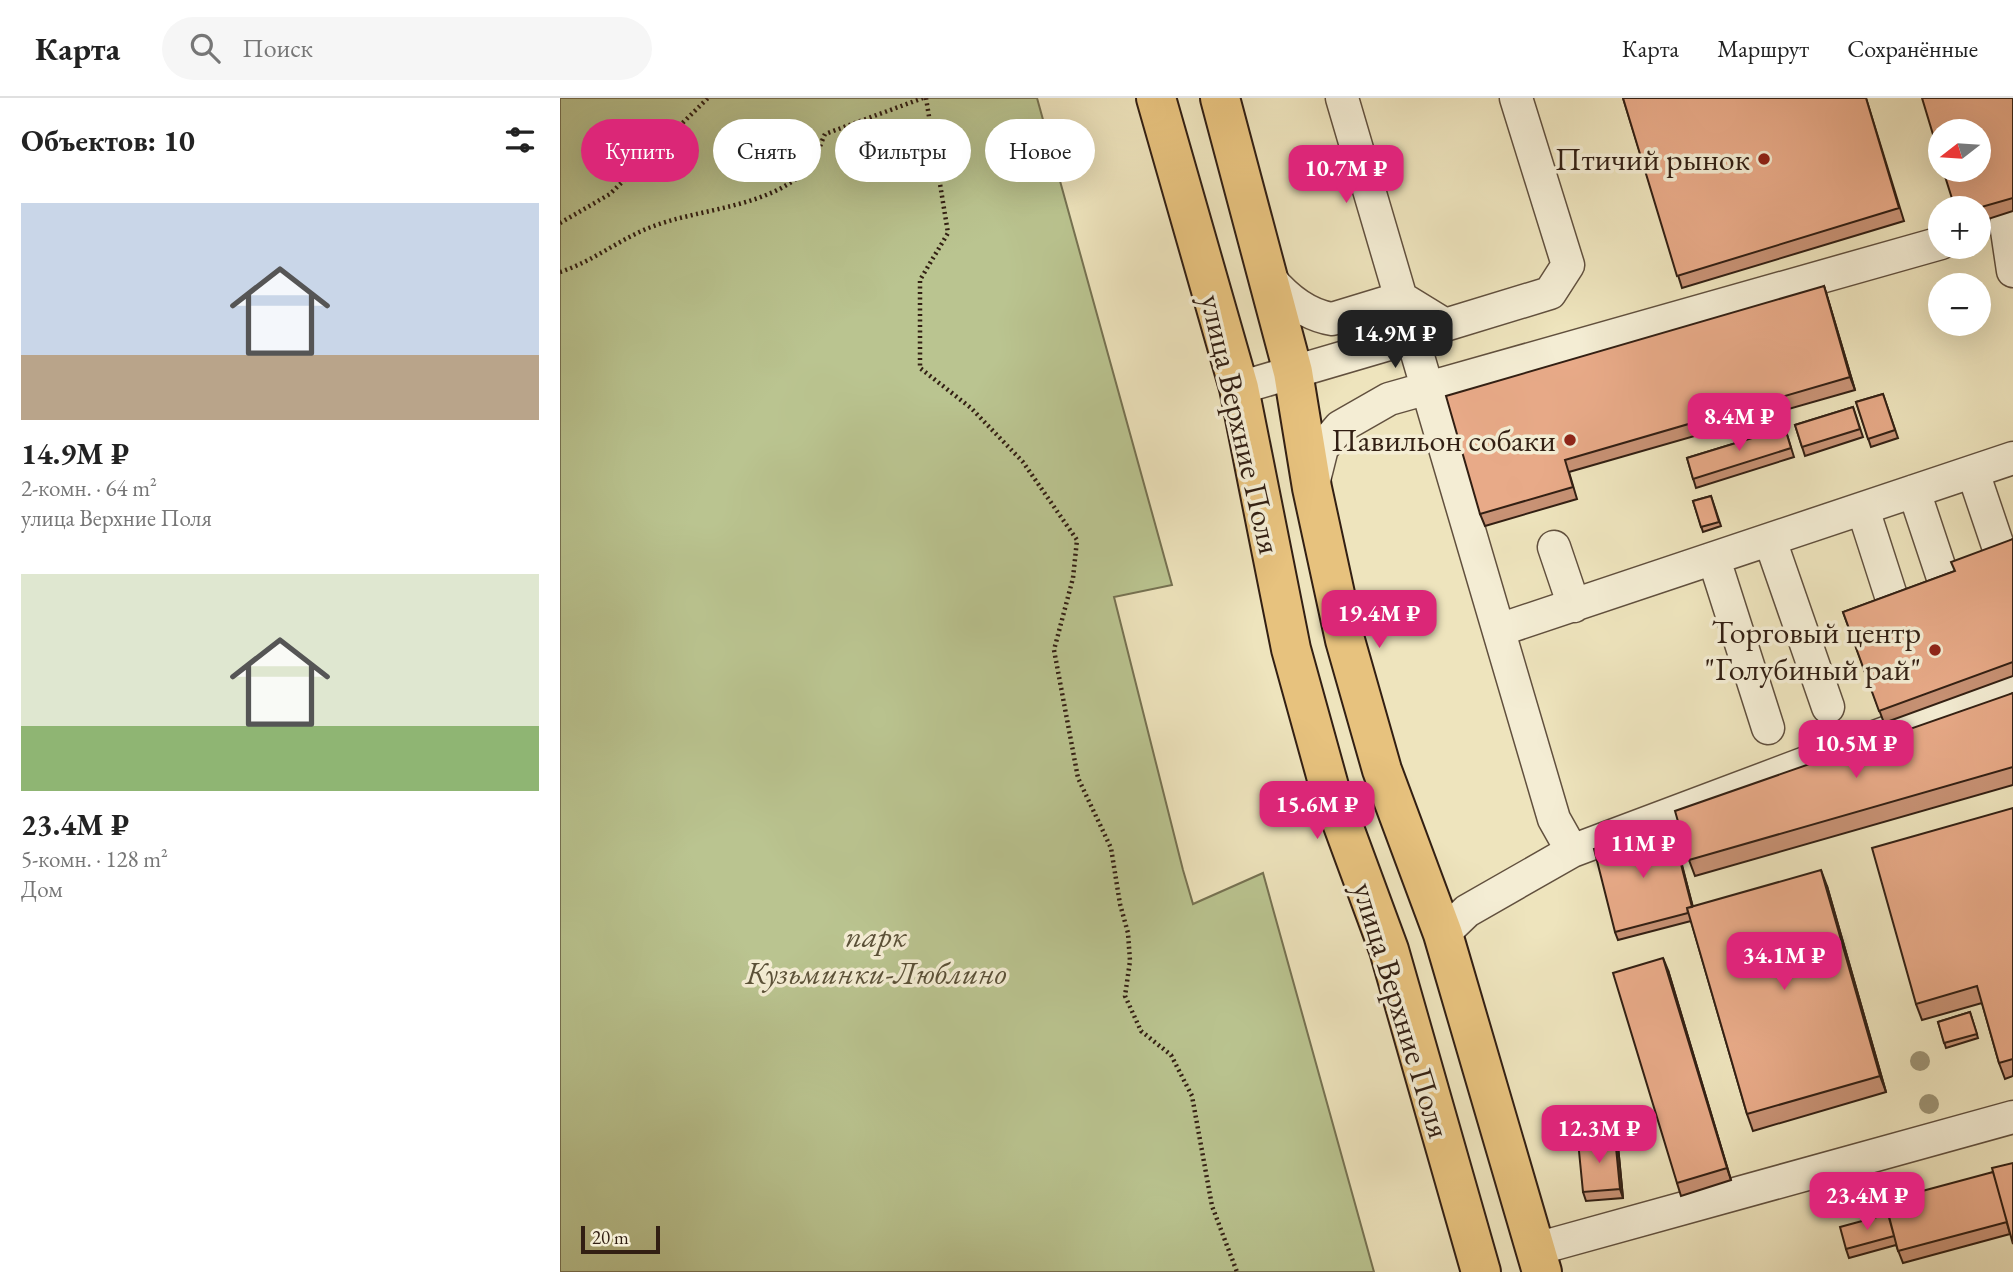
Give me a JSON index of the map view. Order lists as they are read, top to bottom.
{
  "streets": {
    "main road": ["улица Верхние Поля"]
  },
  "parks": ["парк Кузьминки-Люблино"],
  "places": ["Птичий рынок", "Павильон собаки", "Торговый центр \"Голубиный рай\""],
  "scale_bar": "20 m",
  "north": "left",
  "page": {
    "header": "Карта",
    "search": "Поиск",
    "nav": ["Карта", "Маршрут", "Сохранённые"],
    "heading": "Объектов: 10",
    "map_buttons": ["+", "−"],
    "chip": [
      "Купить",
      "Снять",
      "Фильтры",
      "Новое"
    ],
    "price": [
      "10.7M ₽",
      "14.9M ₽",
      "8.4M ₽",
      "19.4M ₽",
      "10.5M ₽",
      "15.6M ₽",
      "11M ₽",
      "34.1M ₽",
      "12.3M ₽",
      "23.4M ₽"
    ],
    "list": [
      {
        "name": "14.9M ₽",
        "note": "2-комн. · 64 m² · улица Верхние Поля"
      },
      {
        "name": "23.4M ₽",
        "note": "5-комн. · 128 m² · Дом"
      }
    ],
    "scale": "20 m"
  }
}
